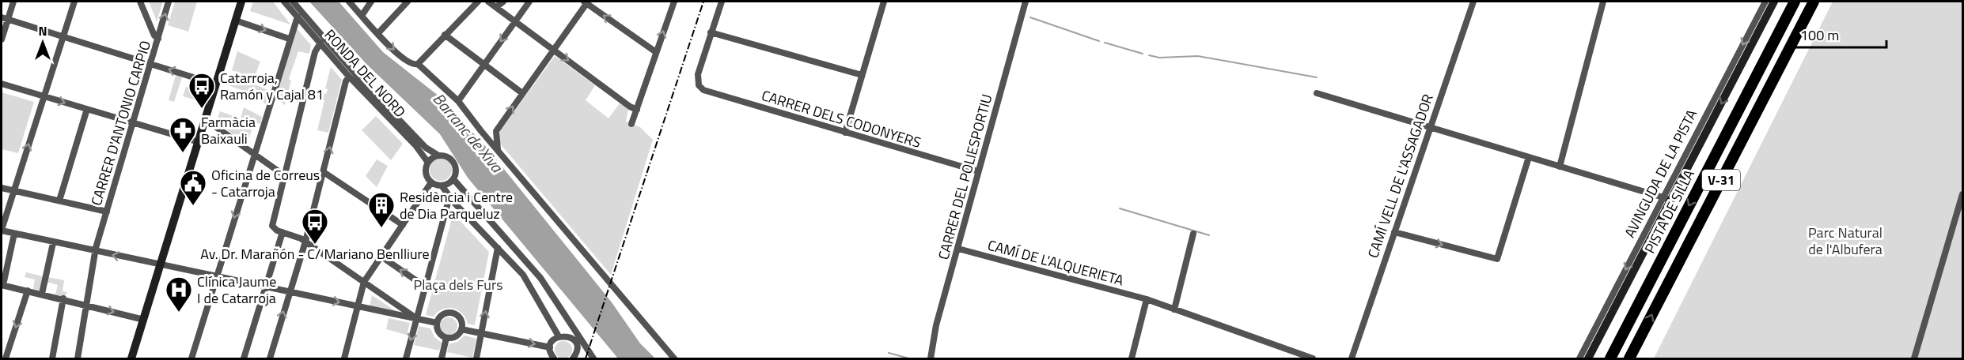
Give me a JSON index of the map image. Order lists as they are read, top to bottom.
{
  "streets": {
    "highway": ["V-31", "PISTA DE SILLA"],
    "street": [
      "RONDA DEL NORD",
      "CARRER DELS CODONYERS",
      "CARRER D'ANTONIO CARPIO",
      "AVINGUDA DE LA PISTA",
      "CAMÍ VELL DE L'ASSAGADOR",
      "CARRER DEL POLIESPORTIU",
      "CAMÍ DE L'ALQUERIETA"
    ]
  },
  "crossings": [
    ["CARRER DELS CODONYERS", "CARRER DEL POLIESPORTIU"],
    ["CARRER DEL POLIESPORTIU", "CAMÍ DE L'ALQUERIETA"]
  ],
  "one_way": ["AVINGUDA DE LA PISTA"],
  "water": ["Barranc de Xiva"],
  "parks": ["Parc Natural de l'Albufera", "Plaça dels Furs"],
  "places": {
    "bus stop": ["Catarroja, Ramón y Cajal 81", "Av. Dr. Marañón - C/ Mariano Benlliure"],
    "pharmacy": ["Farmàcia Baixauli"],
    "public building": ["Oficina de Correus - Catarroja"],
    "building": ["Residència i Centre de Dia Parqueluz"],
    "hospital": ["Clínica Jaume I de Catarroja"]
  },
  "scale_bar": "100 m",
  "north": "top"
}
